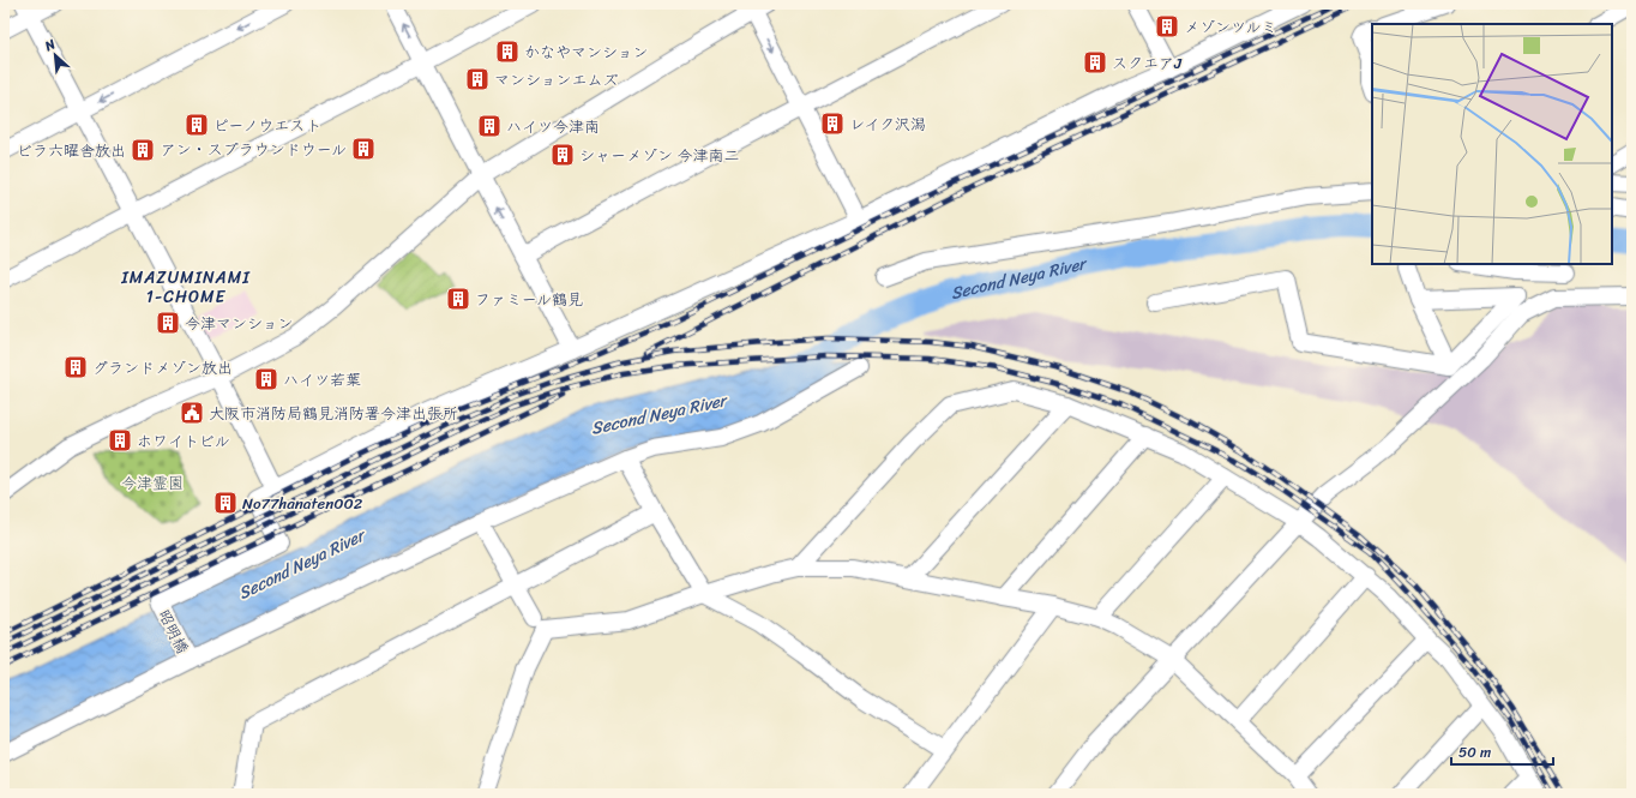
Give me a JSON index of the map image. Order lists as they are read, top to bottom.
{
  "streets": {
    "street": ["昭明橋"]
  },
  "districts": ["IMAZUMINAMI 1-CHOME"],
  "water": ["Second Neya River"],
  "parks": ["今津霊園"],
  "places": {
    "building": [
      "メゾンツルミ",
      "かなやマンション",
      "スクエアJ",
      "マンションエムズ",
      "レイク沢潟",
      "ピーノウエスト",
      "ハイツ今津南",
      "アン・スプラウンドウール",
      "ビラ六曜舎放出",
      "シャーメゾン 今津南二",
      "ファミール鶴見",
      "今津マンション",
      "グランドメゾン放出",
      "ハイツ若葉",
      "ホワイトビル",
      "No77hanaten002"
    ],
    "public building": ["大阪市消防局鶴見消防署今津出張所"]
  },
  "scale_bar": "50 m",
  "north": "top left"
}
